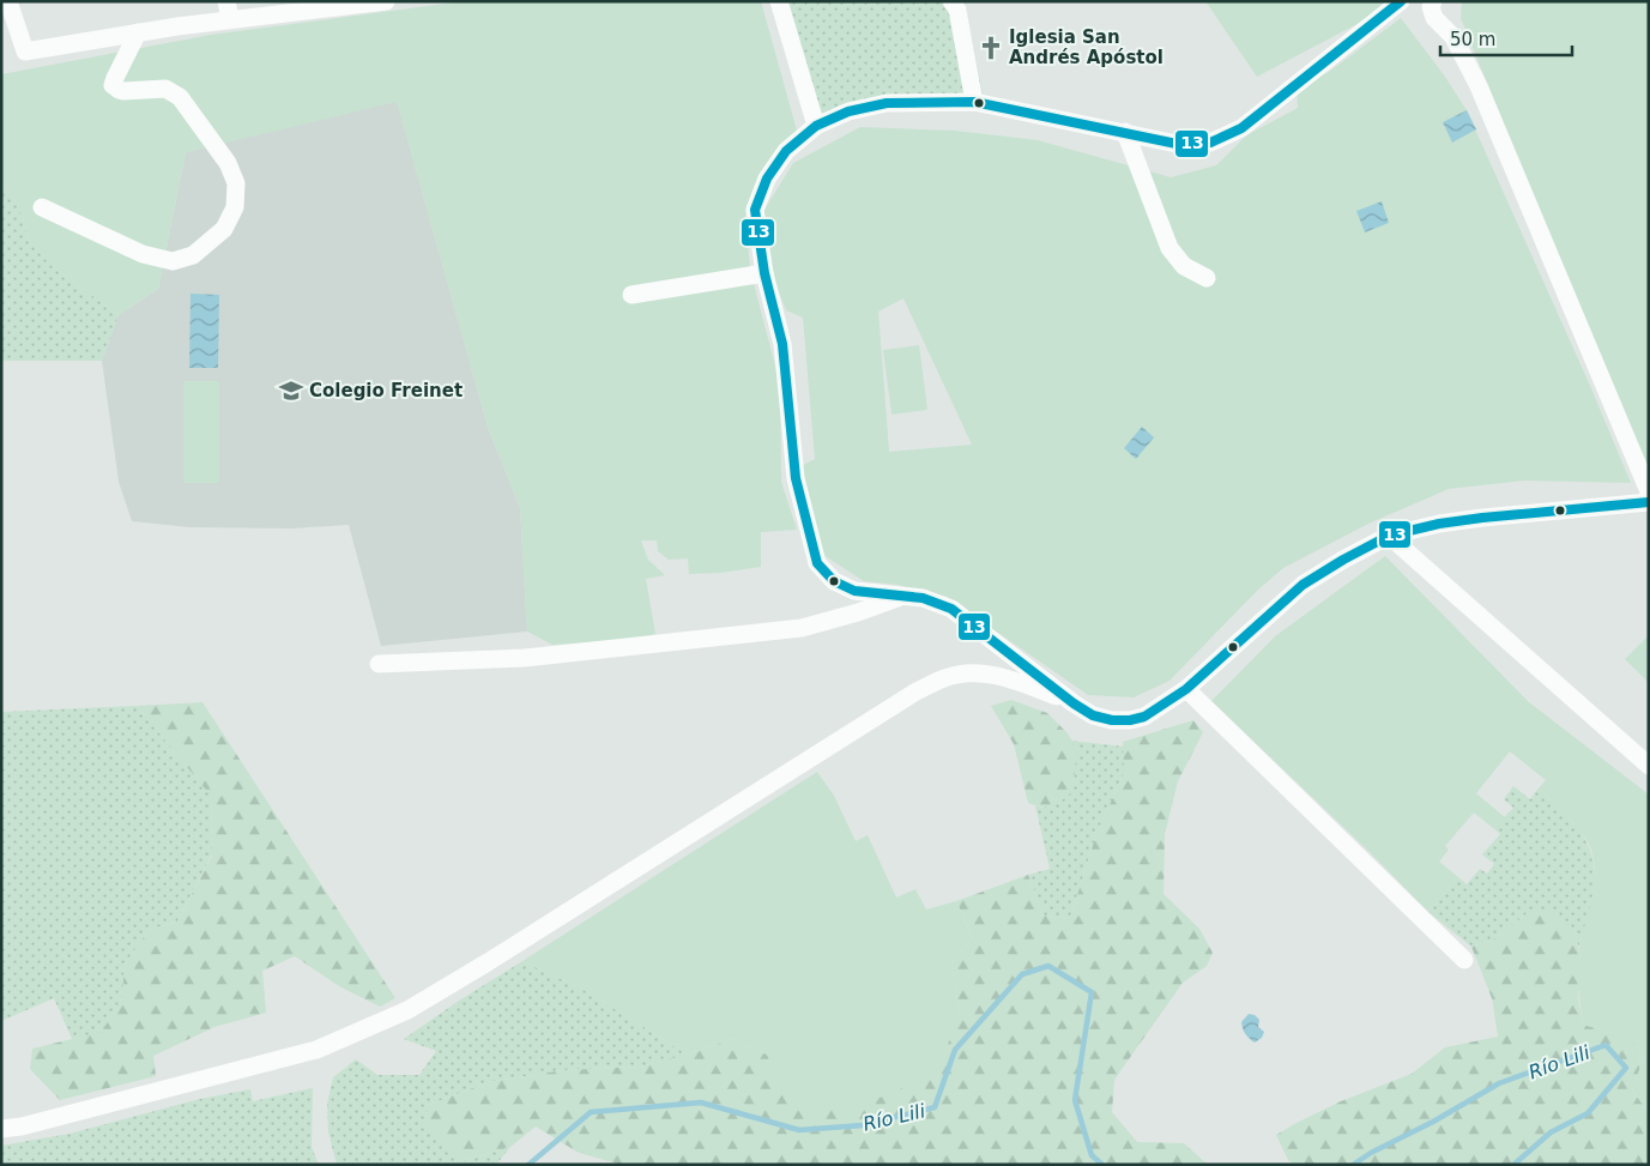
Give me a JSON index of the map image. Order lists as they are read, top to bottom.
{
  "water": ["Río Lili"],
  "places": {
    "church": ["Iglesia San Andrés Apóstol"],
    "school or university": ["Colegio Freinet"]
  },
  "lines": ["transit line 13"],
  "scale_bar": "50 m"
}
